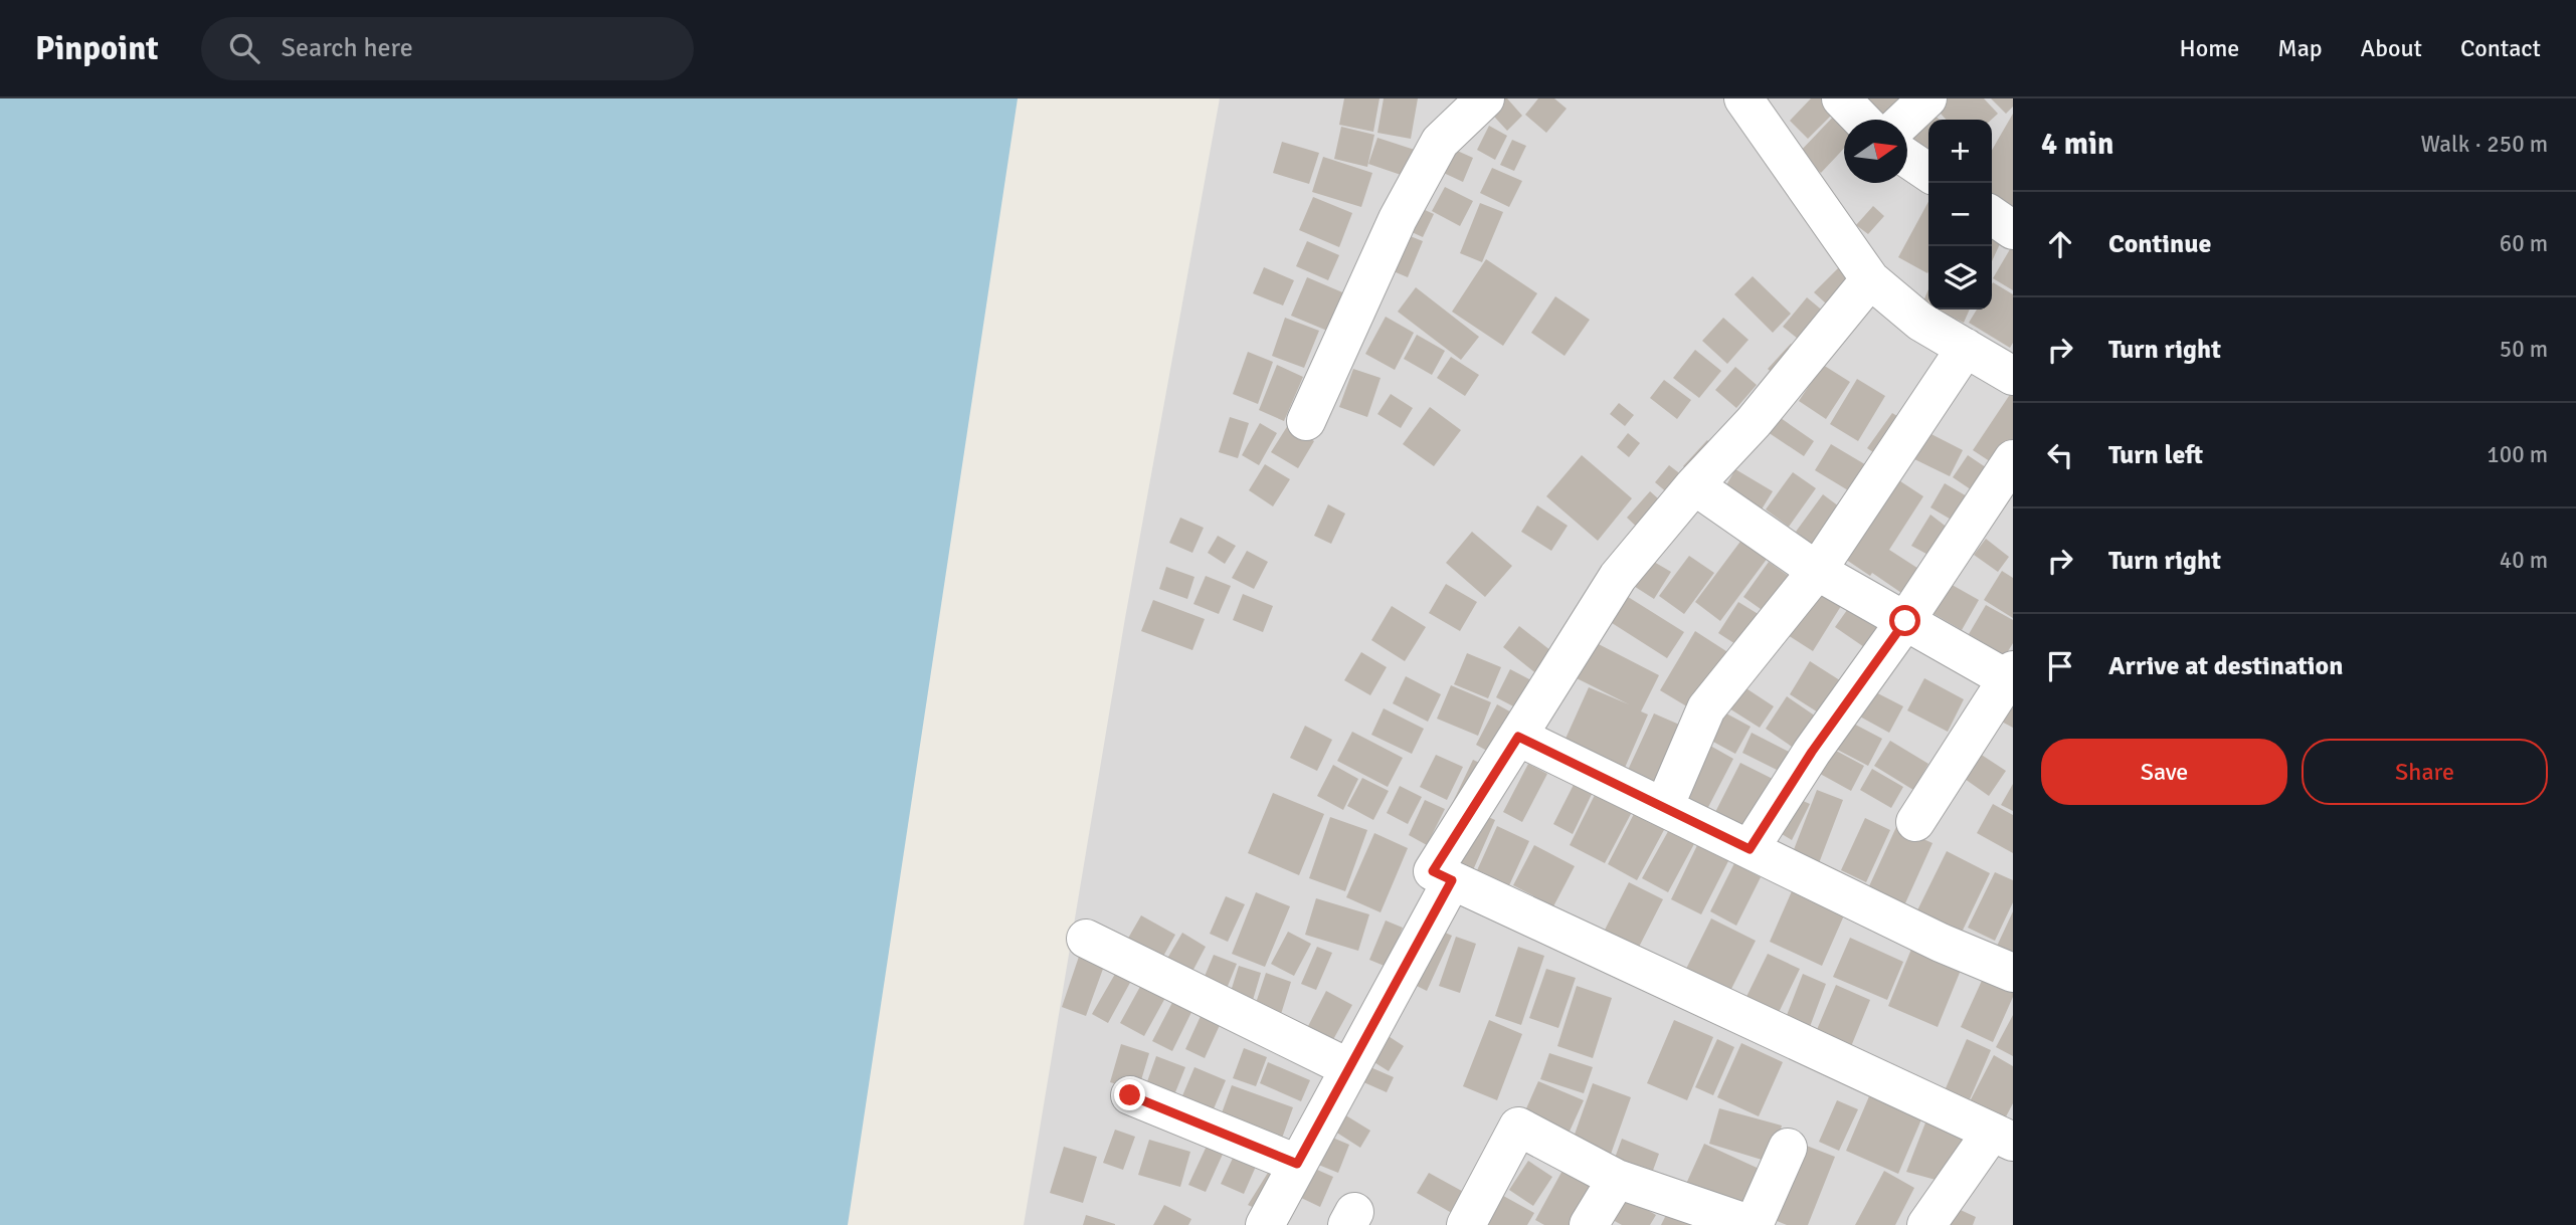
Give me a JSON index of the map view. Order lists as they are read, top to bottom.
{
  "north": "right",
  "page": {
    "header": "Pinpoint",
    "search": "Search here",
    "nav": [
      "Home",
      "Map",
      "About",
      "Contact"
    ],
    "heading": ["4 min", "Walk · 250 m"],
    "map_buttons": ["+", "−"],
    "list": [
      ["Continue", "60 m"],
      ["Turn right", "50 m"],
      ["Turn left", "100 m"],
      ["Turn right", "40 m"],
      "Arrive at destination"
    ],
    "buttons": ["Save", "Share"]
  }
}
